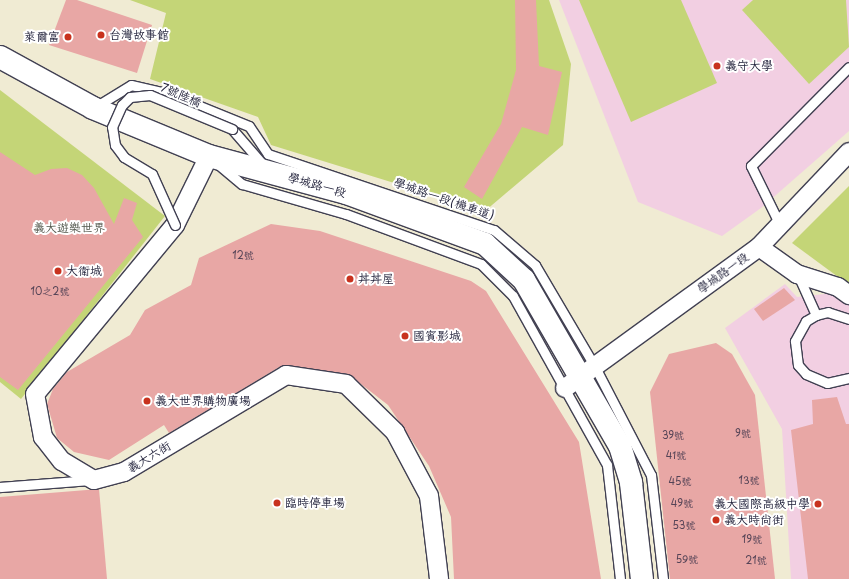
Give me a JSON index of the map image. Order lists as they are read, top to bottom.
{
  "streets": {
    "main road": ["學城路一段"],
    "street": ["義大六街"],
    "lane": ["7號陸橋", "學城路一段(機車道)"]
  },
  "crossings": [
    ["7號陸橋", "學城路一段"],
    ["學城路一段", "學城路一段(機車道)"]
  ],
  "parks": ["義大遊樂世界"],
  "places": [
    "台灣故事館",
    "萊爾富",
    "義守大學",
    "大衛城",
    "丼丼屋",
    "國賓影城",
    "義大世界購物廣場",
    "臨時停車場",
    "義大國際高級中學",
    "義大時尚街"
  ],
  "house_numbers": [
    "12號",
    "10之2號",
    "9號",
    "39號",
    "41號",
    "13號",
    "45號",
    "49號",
    "53號",
    "19號",
    "59號",
    "21號"
  ]
}
